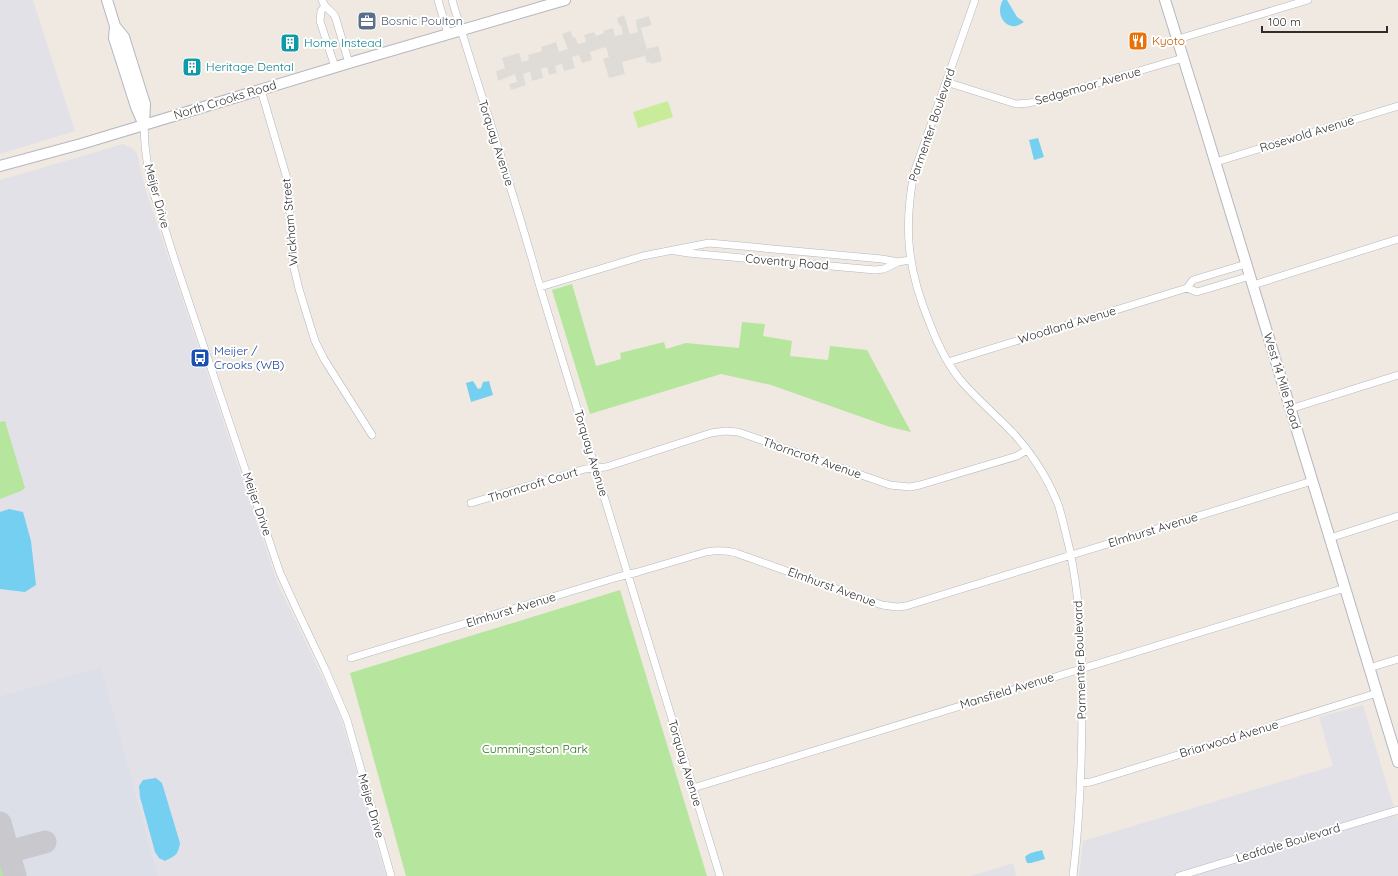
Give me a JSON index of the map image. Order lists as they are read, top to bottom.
{
  "streets": {
    "main road": ["North Crooks Road", "West 14 Mile Road"],
    "street": [
      "Sedgemoor Avenue",
      "Parmenter Boulevard",
      "Rosewold Avenue",
      "Torquay Avenue",
      "Meijer Drive",
      "Wickham Street",
      "Coventry Road",
      "Woodland Avenue",
      "Thorncroft Avenue",
      "Thorncroft Court",
      "Elmhurst Avenue",
      "Mansfield Avenue",
      "Briarwood Avenue",
      "Leafdale Boulevard"
    ]
  },
  "crossings": [
    ["Sedgemoor Avenue", "Parmenter Boulevard"],
    ["Sedgemoor Avenue", "West 14 Mile Road"],
    ["North Crooks Road", "Torquay Avenue"],
    ["North Crooks Road", "Meijer Drive"],
    ["North Crooks Road", "Wickham Street"],
    ["Parmenter Boulevard", "Coventry Road"],
    ["Parmenter Boulevard", "Woodland Avenue"],
    ["Parmenter Boulevard", "Thorncroft Avenue"],
    ["Parmenter Boulevard", "Elmhurst Avenue"],
    ["Parmenter Boulevard", "Mansfield Avenue"],
    ["Parmenter Boulevard", "Briarwood Avenue"],
    ["Rosewold Avenue", "West 14 Mile Road"],
    ["Torquay Avenue", "Coventry Road"],
    ["Torquay Avenue", "Thorncroft Avenue"],
    ["Torquay Avenue", "Thorncroft Court"],
    ["Torquay Avenue", "Elmhurst Avenue"],
    ["Torquay Avenue", "Mansfield Avenue"],
    ["Woodland Avenue", "West 14 Mile Road"],
    ["West 14 Mile Road", "Elmhurst Avenue"],
    ["West 14 Mile Road", "Mansfield Avenue"],
    ["West 14 Mile Road", "Briarwood Avenue"],
    ["Thorncroft Avenue", "Thorncroft Court"]
  ],
  "parks": ["Cummingston Park"],
  "places": {
    "office": ["Bosnic Poulton"],
    "restaurant": ["Kyoto"],
    "building": ["Home Instead", "Heritage Dental"],
    "bus stop": ["Meijer / Crooks (WB)"]
  },
  "scale_bar": "100 m"
}
